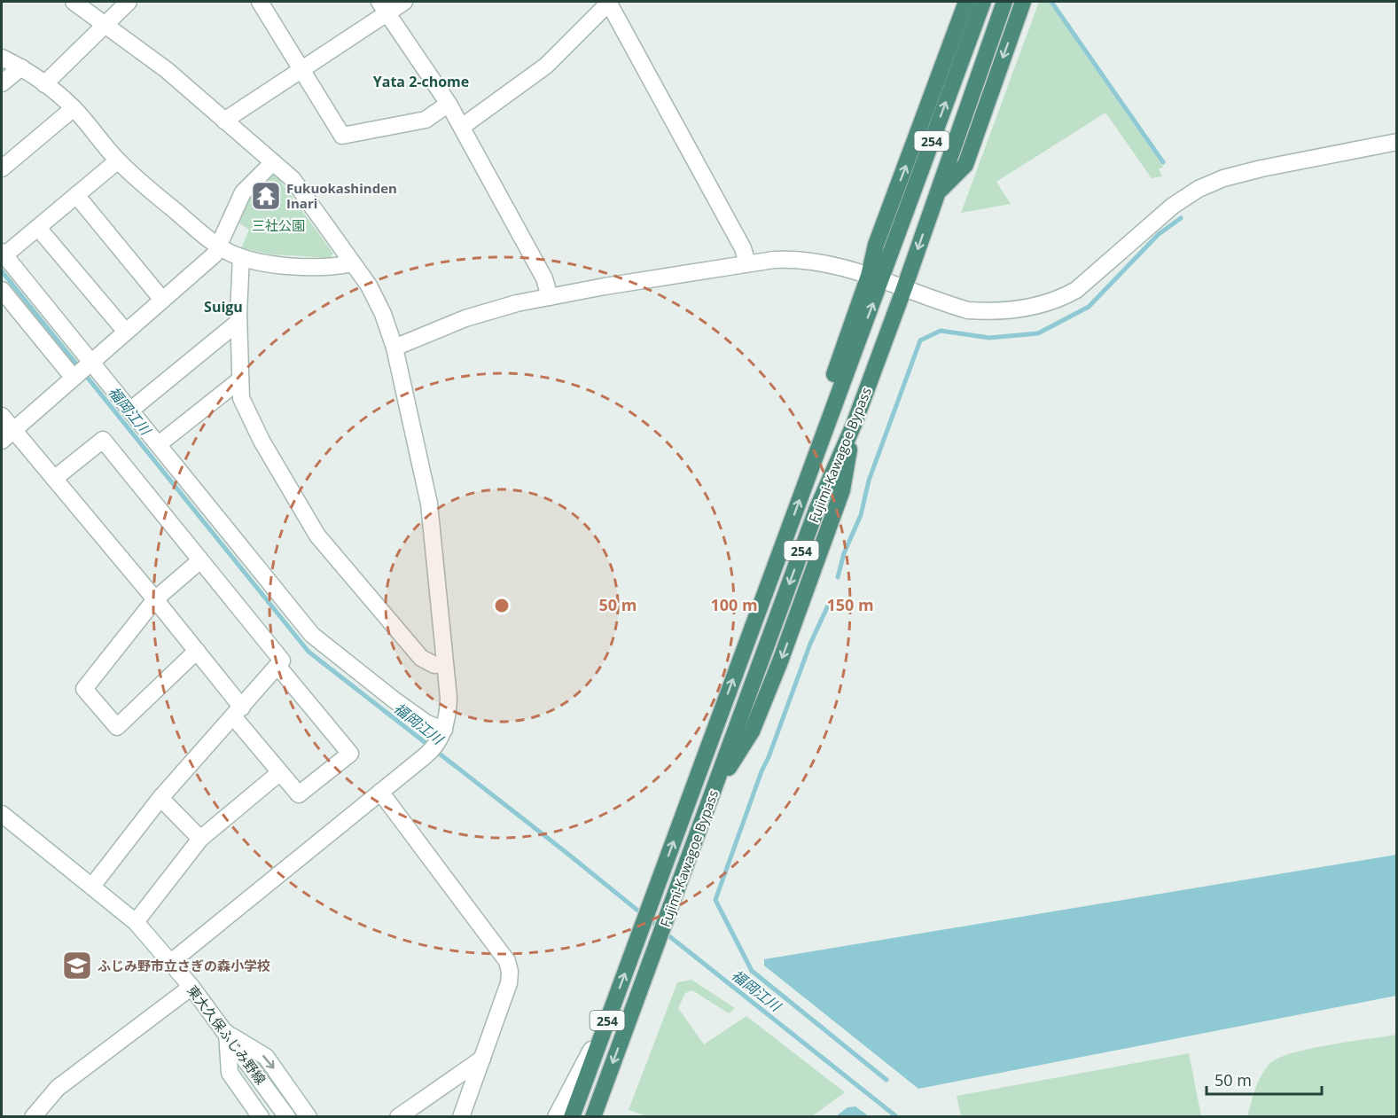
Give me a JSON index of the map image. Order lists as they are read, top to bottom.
{
  "streets": {
    "highway": ["254", "Fujimi-Kawagoe Bypass"],
    "street": ["東大久保ふじみ野線"]
  },
  "crossings": [
    ["254", "Fujimi-Kawagoe Bypass"]
  ],
  "districts": ["Yata 2-chome", "Suigu"],
  "water": ["福岡江川"],
  "parks": ["三社公園"],
  "places": {
    "temple": ["Fukuokashinden Inari"],
    "school or university": ["ふじみ野市立さぎの森小学校"]
  },
  "scale_bar": "50 m",
  "rings": ["50 m", "100 m", "150 m"]
}
